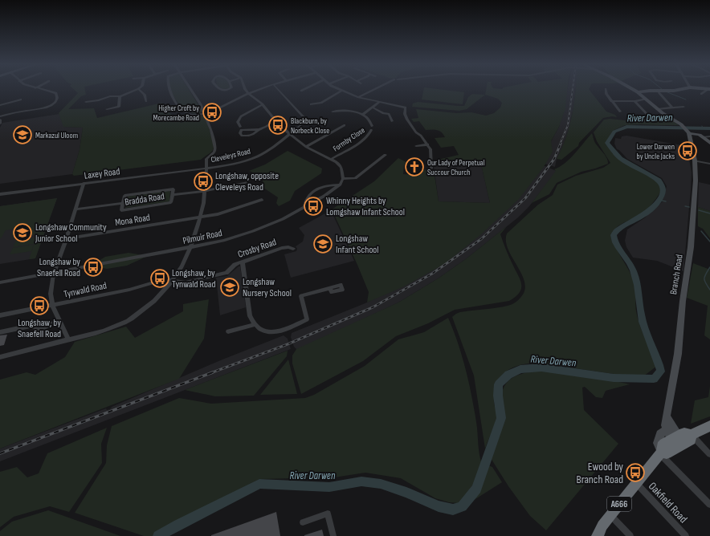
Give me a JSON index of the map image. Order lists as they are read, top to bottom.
{
  "streets": {
    "highway": ["A666"],
    "street": [
      "Formby Close",
      "Cleveleys Road",
      "Laxey Road",
      "Bradda Road",
      "Mona Road",
      "Pilmuir Road",
      "Crosby Road",
      "Branch Road",
      "Tynwald Road",
      "Oakfield Road"
    ]
  },
  "crossings": [
    ["Cleveleys Road", "Laxey Road"],
    ["Crosby Road", "Tynwald Road"],
    ["Oakfield Road", "A666"]
  ],
  "water": ["River Darwen"],
  "places": {
    "bus stop": [
      "Higher Croft by Morecambe Road",
      "Blackburn, by Norbeck Close",
      "Lower Darwen by Uncle Jacks",
      "Longshaw, opposite Cleveleys Road",
      "Whinny Heights by Lomgshaw Infant School",
      "Longshaw by Snaefell Road",
      "Longshaw, by Tynwald Road",
      "Longshaw, by Snaefell Road",
      "Ewood by Branch Road"
    ],
    "school or university": [
      "Markazul Uloom",
      "Longshaw Community Junior School",
      "Longshaw Infant School",
      "Longshaw Nursery School"
    ],
    "church": ["Our Lady of Perpetual Succour Church"]
  }
}
